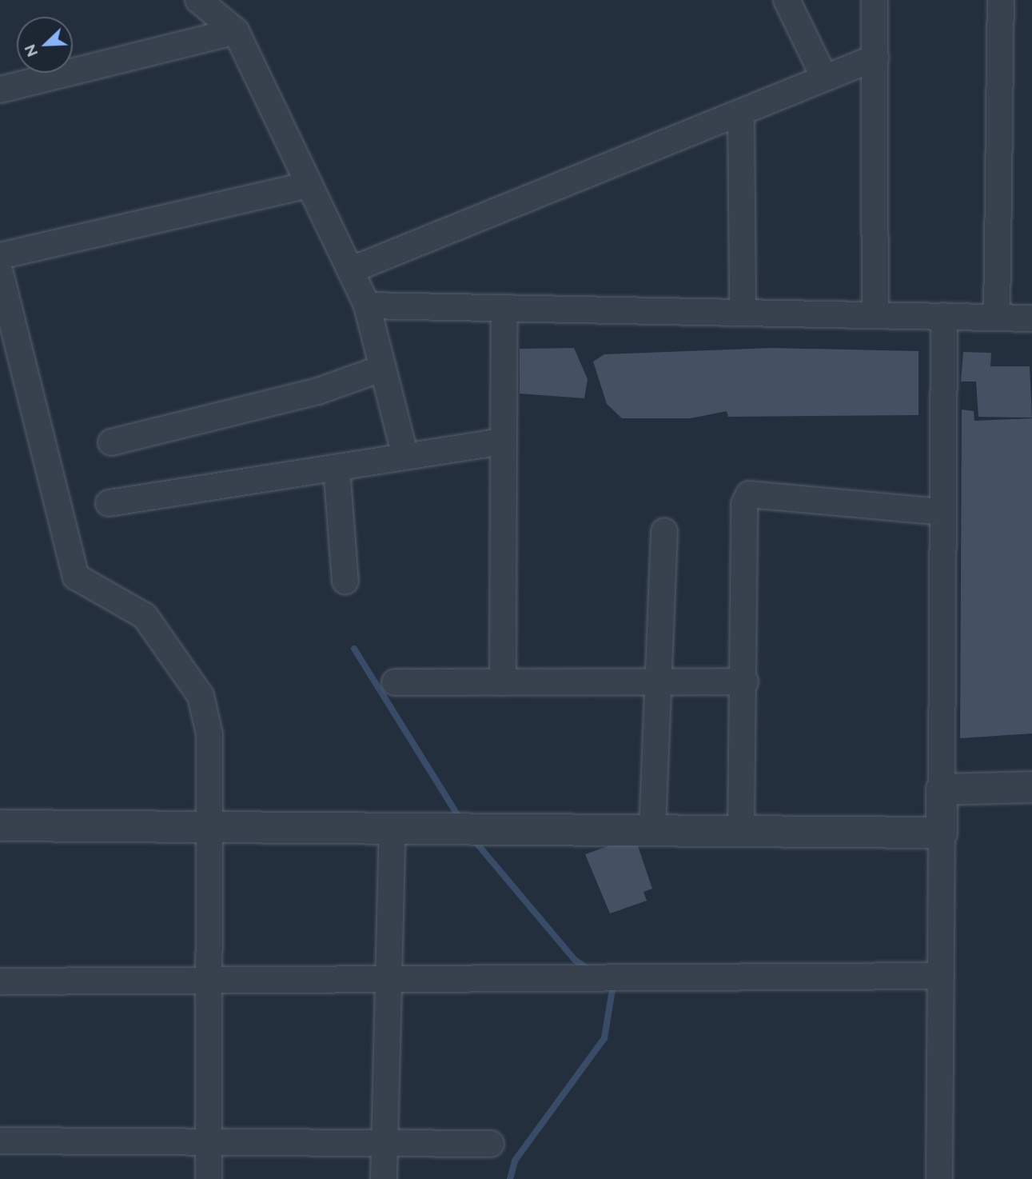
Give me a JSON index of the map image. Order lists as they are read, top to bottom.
{
  "north": "bottom left"
}
